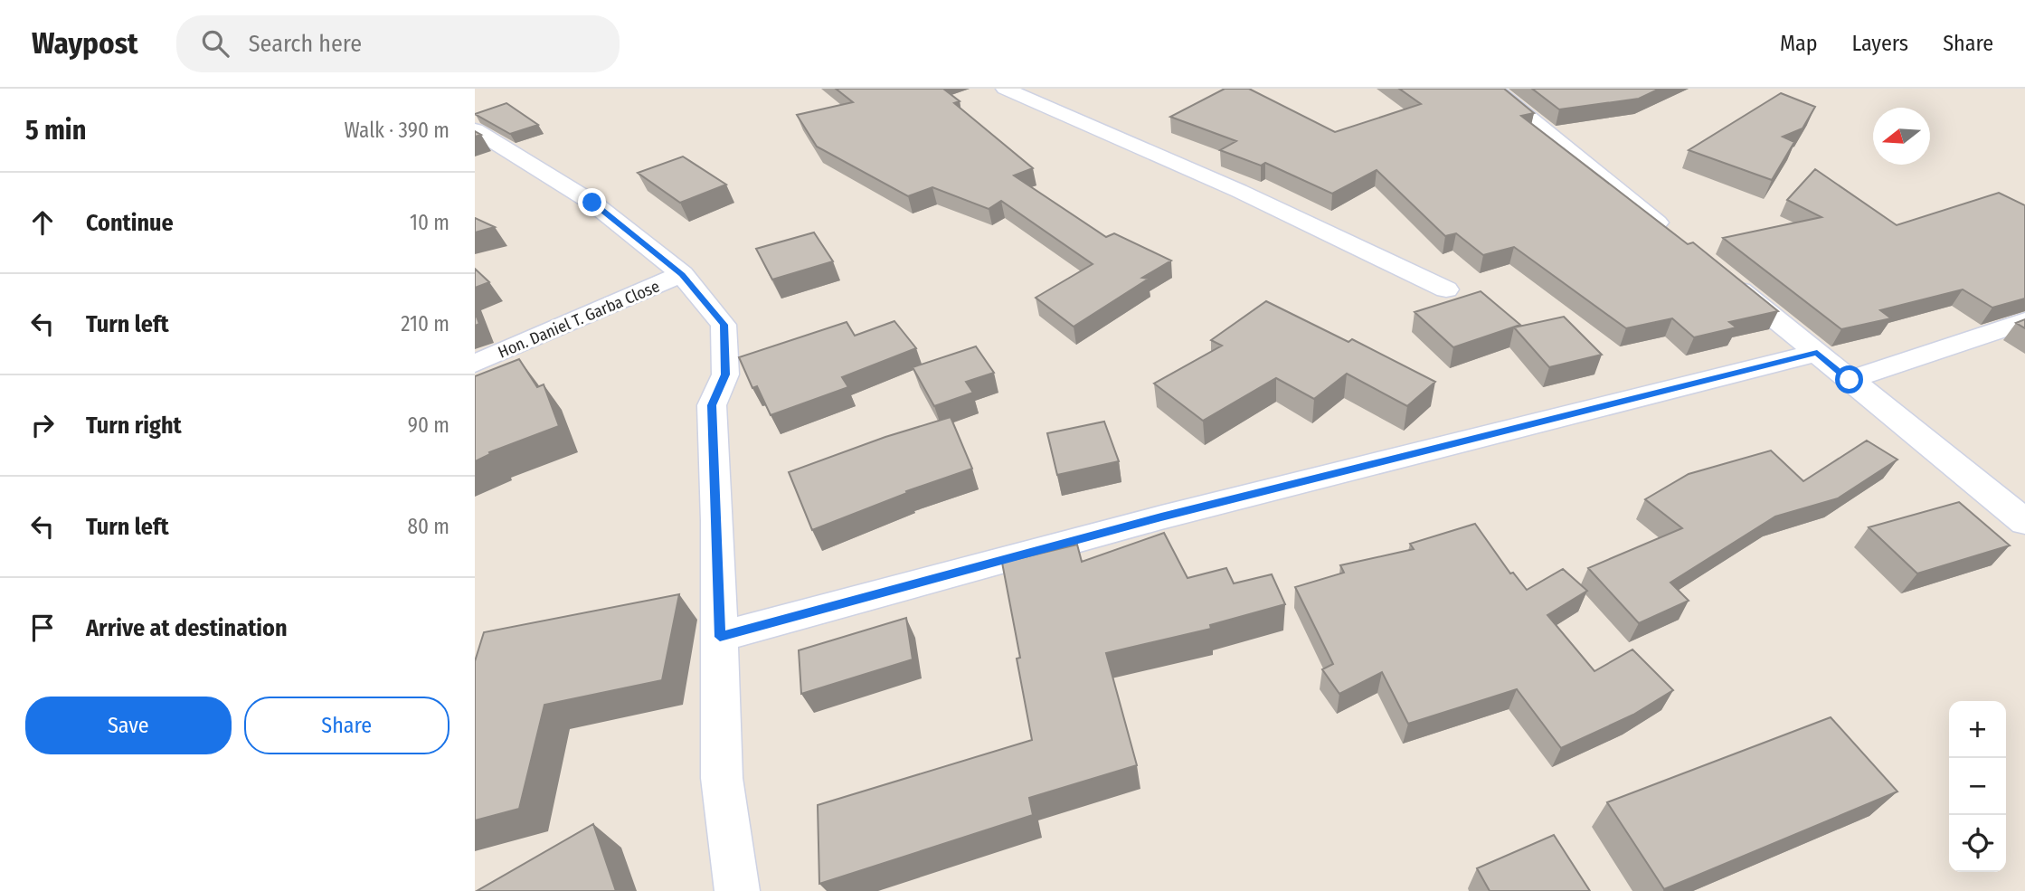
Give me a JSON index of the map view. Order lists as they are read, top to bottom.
{
  "streets": {
    "street": ["Hon. Daniel T. Garba Close"]
  },
  "north": "left",
  "page": {
    "header": "Waypost",
    "search": "Search here",
    "nav": ["Map", "Layers", "Share"],
    "heading": ["5 min", "Walk · 390 m"],
    "list": [
      ["Continue", "10 m"],
      ["Turn left", "210 m"],
      ["Turn right", "90 m"],
      ["Turn left", "80 m"],
      "Arrive at destination"
    ],
    "buttons": ["Save", "Share"],
    "map_buttons": ["+", "−"]
  }
}
